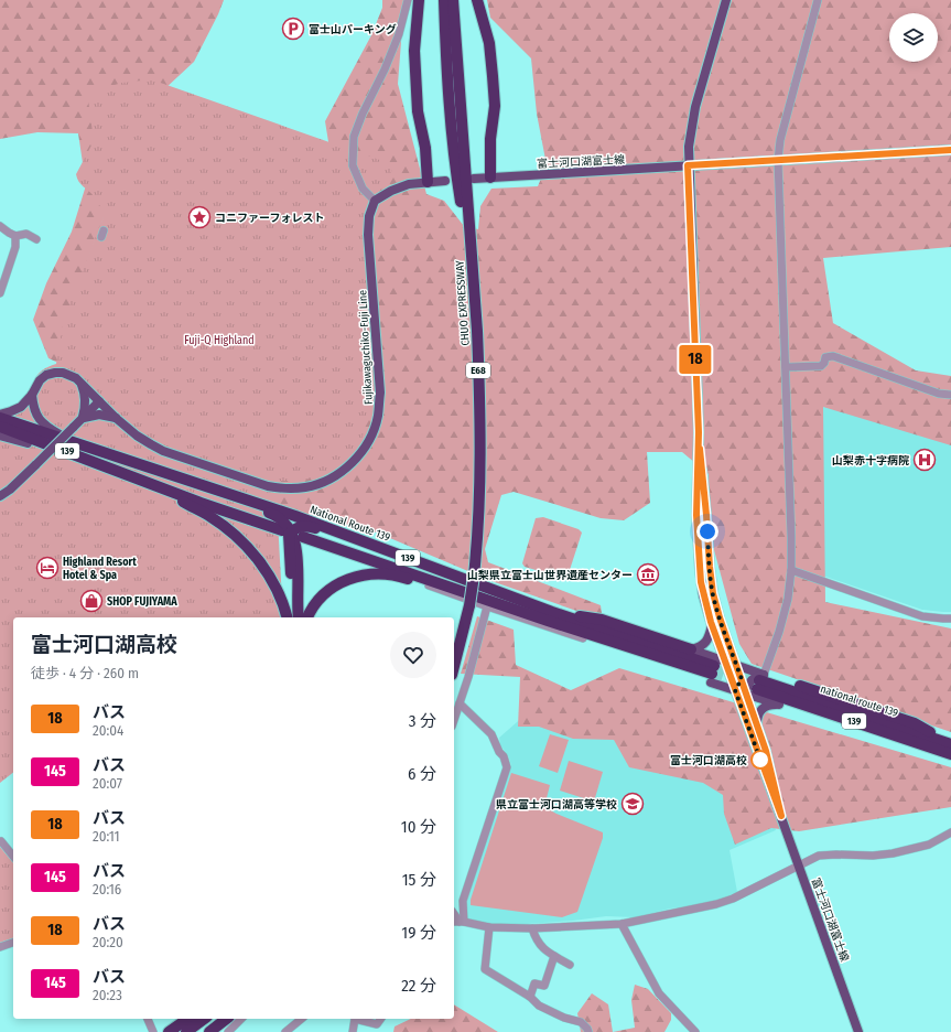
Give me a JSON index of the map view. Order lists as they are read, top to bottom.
{
  "streets": {
    "highway": [
      "CHUO EXPRESSWAY",
      "E68",
      "139",
      "National Route 139",
      "national route 139"
    ],
    "main road": ["富士河口湖富士線", "Fujikawaguchiko-Fuji Line"]
  },
  "crossings": [
    ["富士河口湖富士線", "National Route 139"],
    ["CHUO EXPRESSWAY", "E68"]
  ],
  "parks": ["Fuji-Q Highland"],
  "places": {
    "parking": ["富士山パーキング"],
    "place": ["コニファーフォレスト"],
    "hospital": ["山梨赤十字病院"],
    "hotel": ["Highland Resort Hotel & Spa"],
    "museum": ["山梨県立富士山世界遺産センター"],
    "shop": ["SHOP FUJIYAMA"],
    "other": ["富士河口湖高校"],
    "school or university": ["県立富士河口湖高等学校"]
  },
  "lines": ["bus line 18"],
  "page": {
    "on_map": "18",
    "heading": ["富士河口湖高校", "徒歩 · 4 分 · 260 m"],
    "list": [
      {
        "mark": "18",
        "name": "バス",
        "note": "20:04",
        "value": "3 分"
      },
      {
        "mark": "145",
        "name": "バス",
        "note": "20:07",
        "value": "6 分"
      },
      {
        "mark": "18",
        "name": "バス",
        "note": "20:11",
        "value": "10 分"
      },
      {
        "mark": "145",
        "name": "バス",
        "note": "20:16",
        "value": "15 分"
      },
      {
        "mark": "18",
        "name": "バス",
        "note": "20:20",
        "value": "19 分"
      },
      {
        "mark": "145",
        "name": "バス",
        "note": "20:23",
        "value": "22 分"
      }
    ]
  }
}
